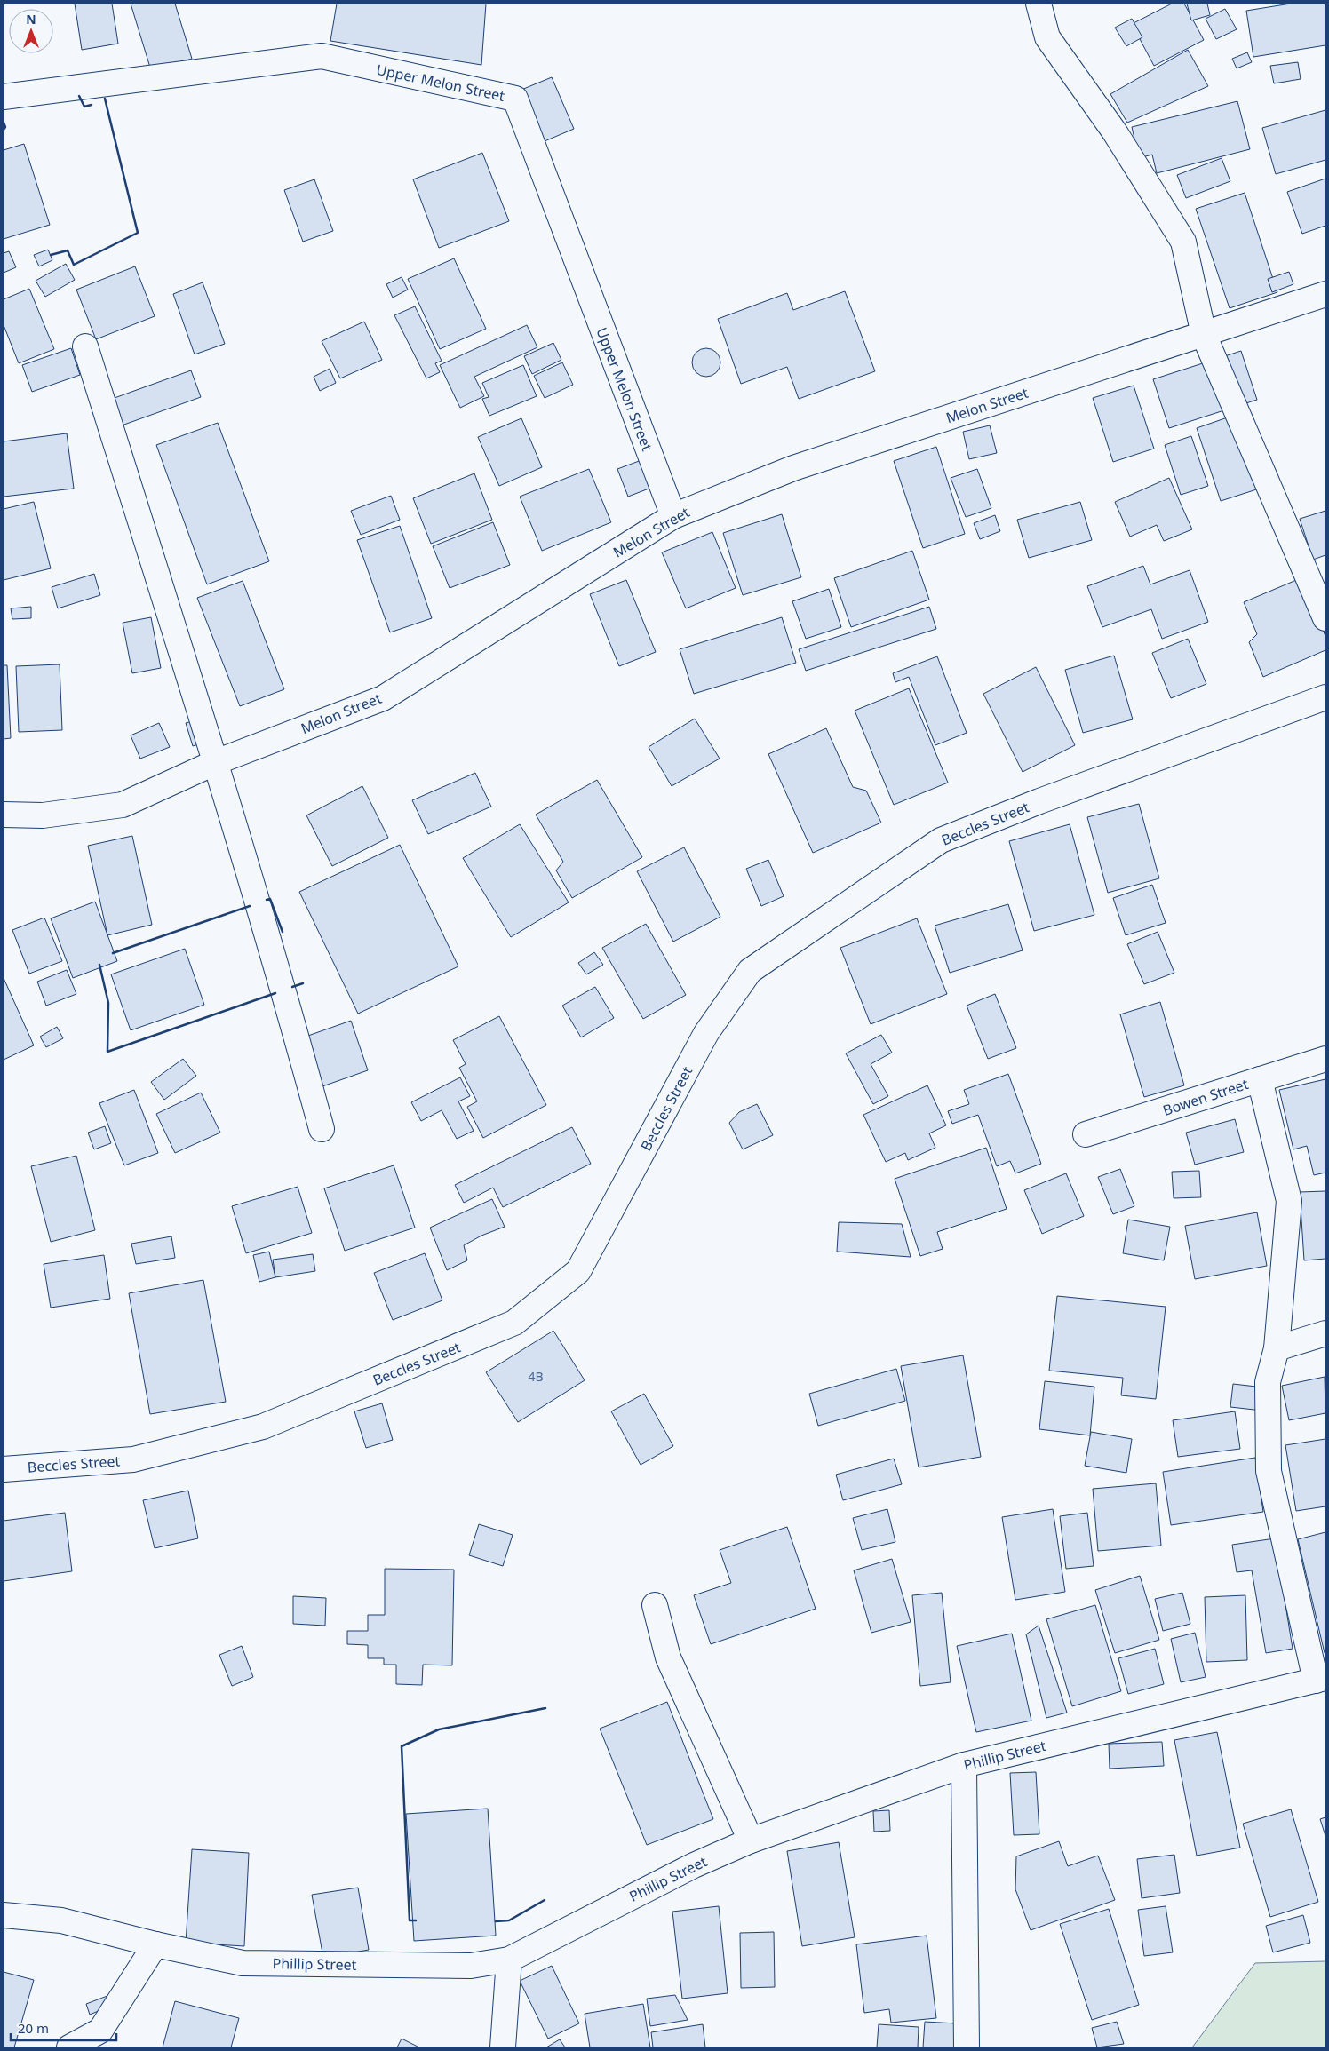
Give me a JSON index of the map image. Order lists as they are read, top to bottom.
{
  "streets": {
    "street": [
      "Upper Melon Street",
      "Melon Street",
      "Beccles Street",
      "Bowen Street",
      "Phillip Street"
    ]
  },
  "crossings": [
    ["Upper Melon Street", "Melon Street"]
  ],
  "house_numbers": ["4B"],
  "scale_bar": "20 m",
  "north": "top"
}
